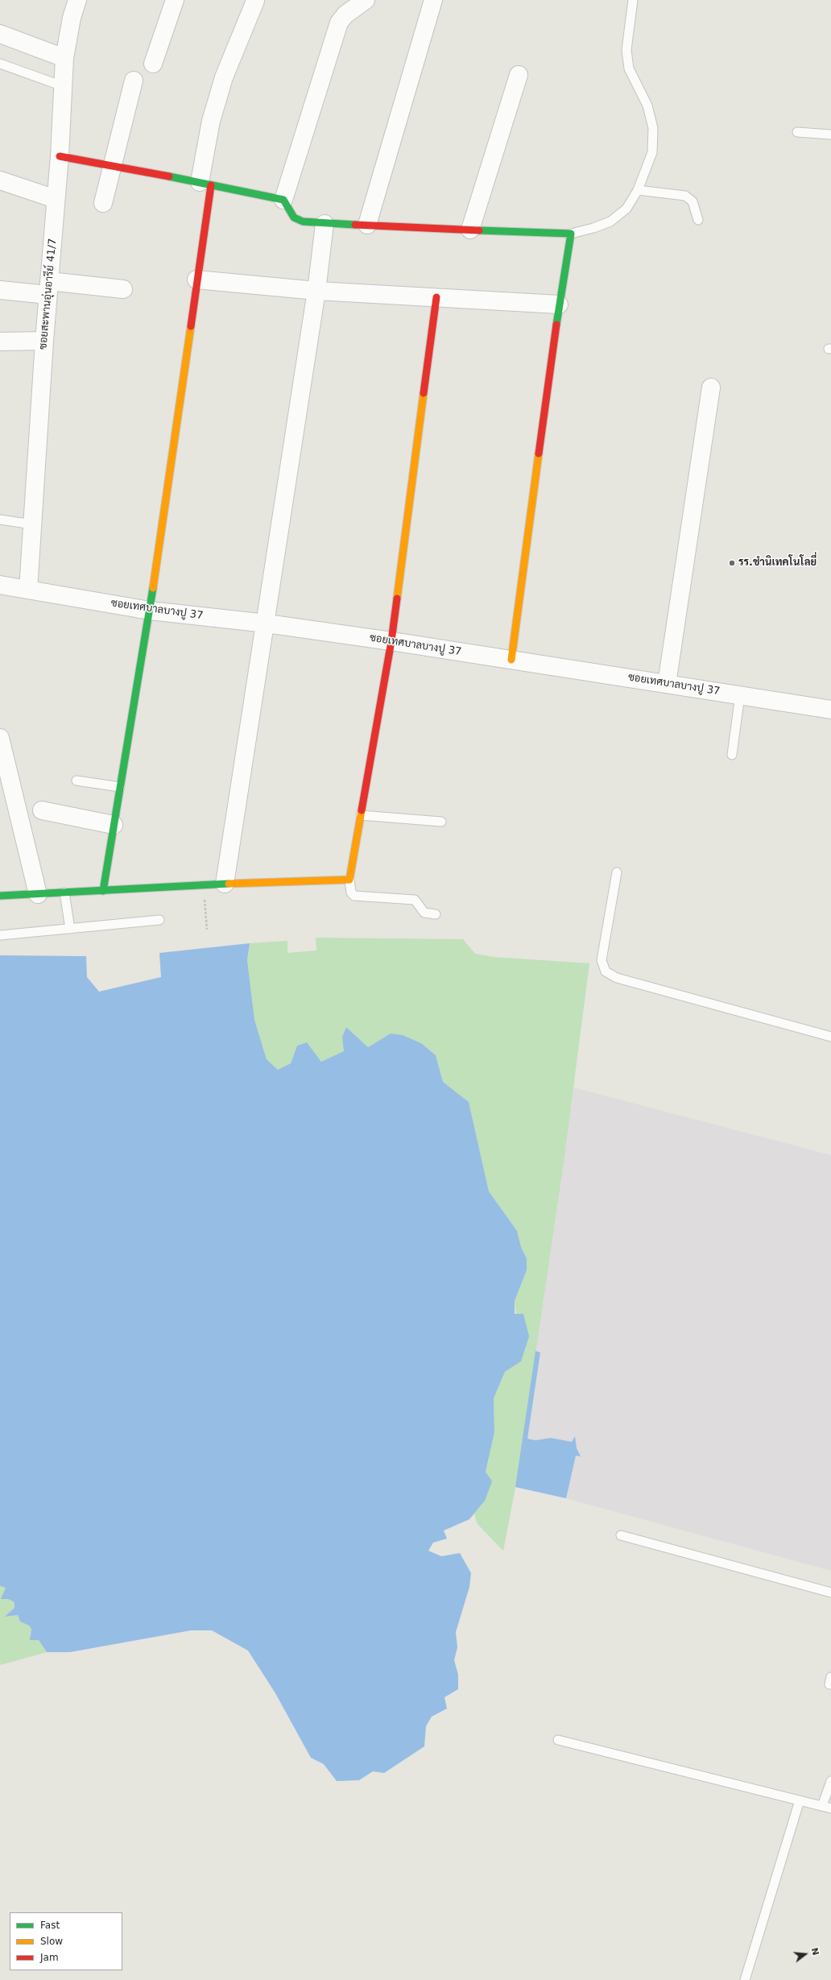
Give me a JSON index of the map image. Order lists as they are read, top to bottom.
{
  "streets": {
    "street": ["ซอยสะพานอุ่นอารีย์ 41/7", "ซอยเทศบาลบางปู 37"]
  },
  "crossings": [
    ["ซอยสะพานอุ่นอารีย์ 41/7", "ซอยเทศบาลบางปู 37"]
  ],
  "places": ["รร.ชำนิเทคโนโลยี่"],
  "legend": ["Fast", "Slow", "Jam"],
  "north": "right"
}
